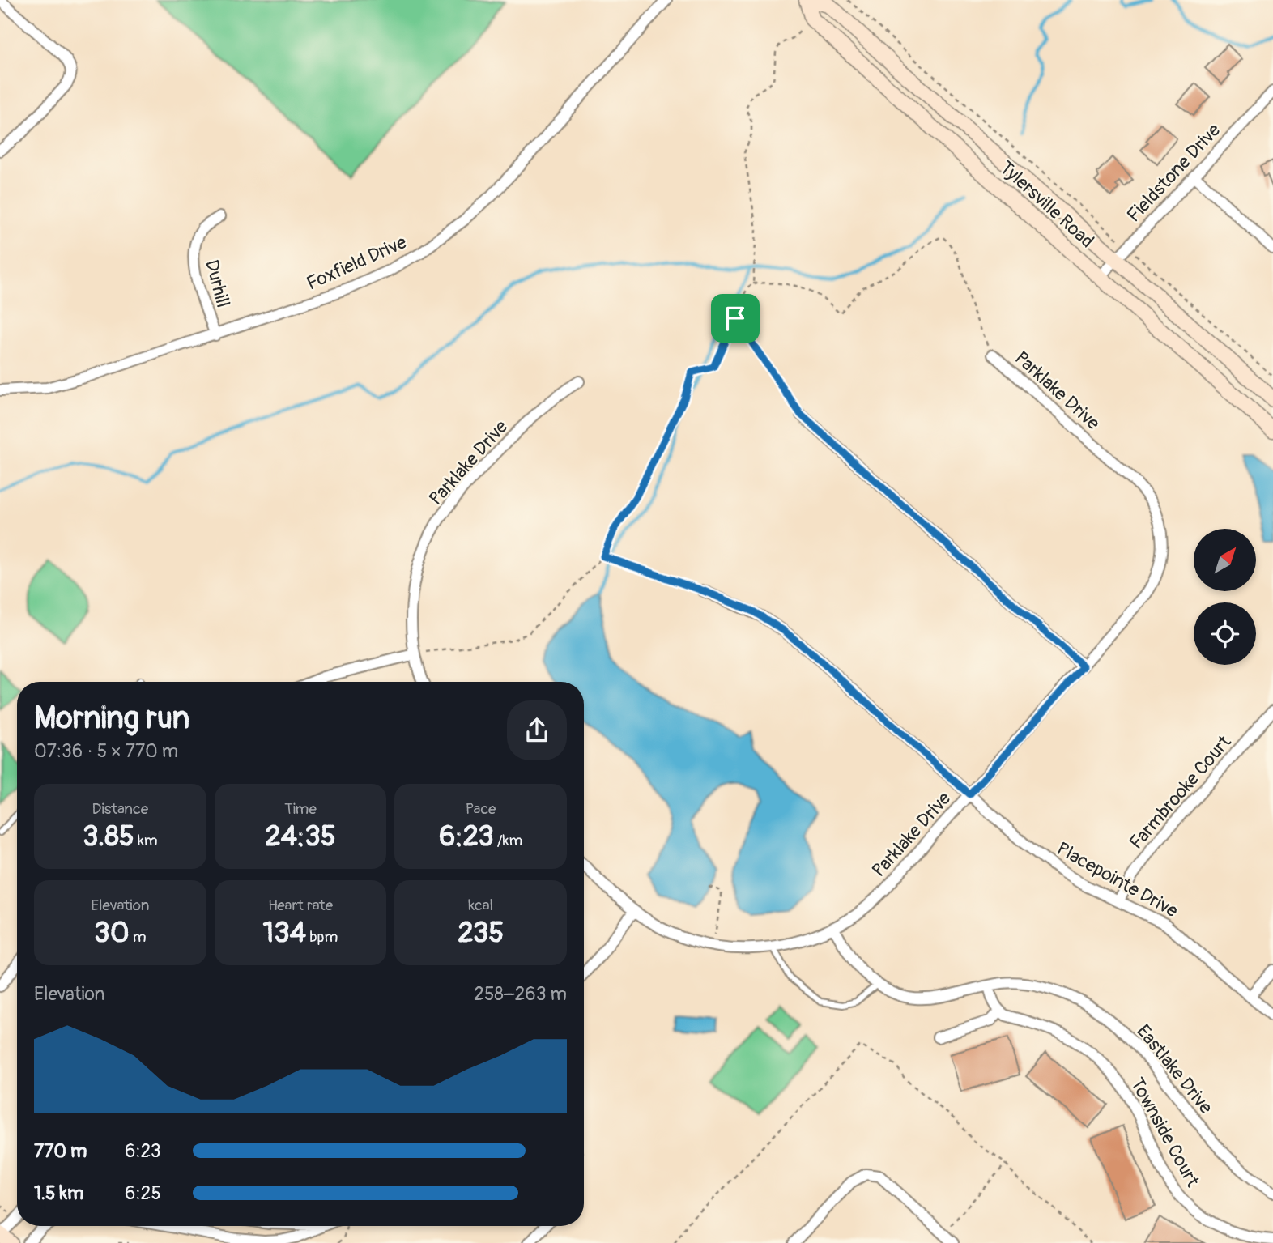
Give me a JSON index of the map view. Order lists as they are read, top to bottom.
{
  "streets": {
    "main road": ["Tylersville Road"],
    "street": [
      "Fieldstone Drive",
      "Foxfield Drive",
      "Durhill",
      "Parklake Drive",
      "Farmbrooke Court",
      "Placepointe Drive",
      "Eastlake Drive",
      "Townside Court"
    ]
  },
  "crossings": [
    ["Fieldstone Drive", "Tylersville Road"],
    ["Foxfield Drive", "Durhill"],
    ["Parklake Drive", "Placepointe Drive"],
    ["Parklake Drive", "Eastlake Drive"],
    ["Farmbrooke Court", "Placepointe Drive"]
  ],
  "north": "top right",
  "page": {
    "heading": ["Morning run", "07:36 · 5 × 770 m"],
    "stats": [
      ["Distance", "3.85 km"],
      ["Time", "24:35"],
      ["Pace", "6:23 /km"],
      ["Elevation", "30 m"],
      ["Heart rate", "134 bpm"],
      ["kcal", "235"]
    ],
    "chart": ["Elevation", "258–263 m"],
    "list": [
      {
        "name": "770 m",
        "note": "6:23"
      },
      {
        "name": "1.5 km",
        "note": "6:25"
      }
    ]
  }
}
